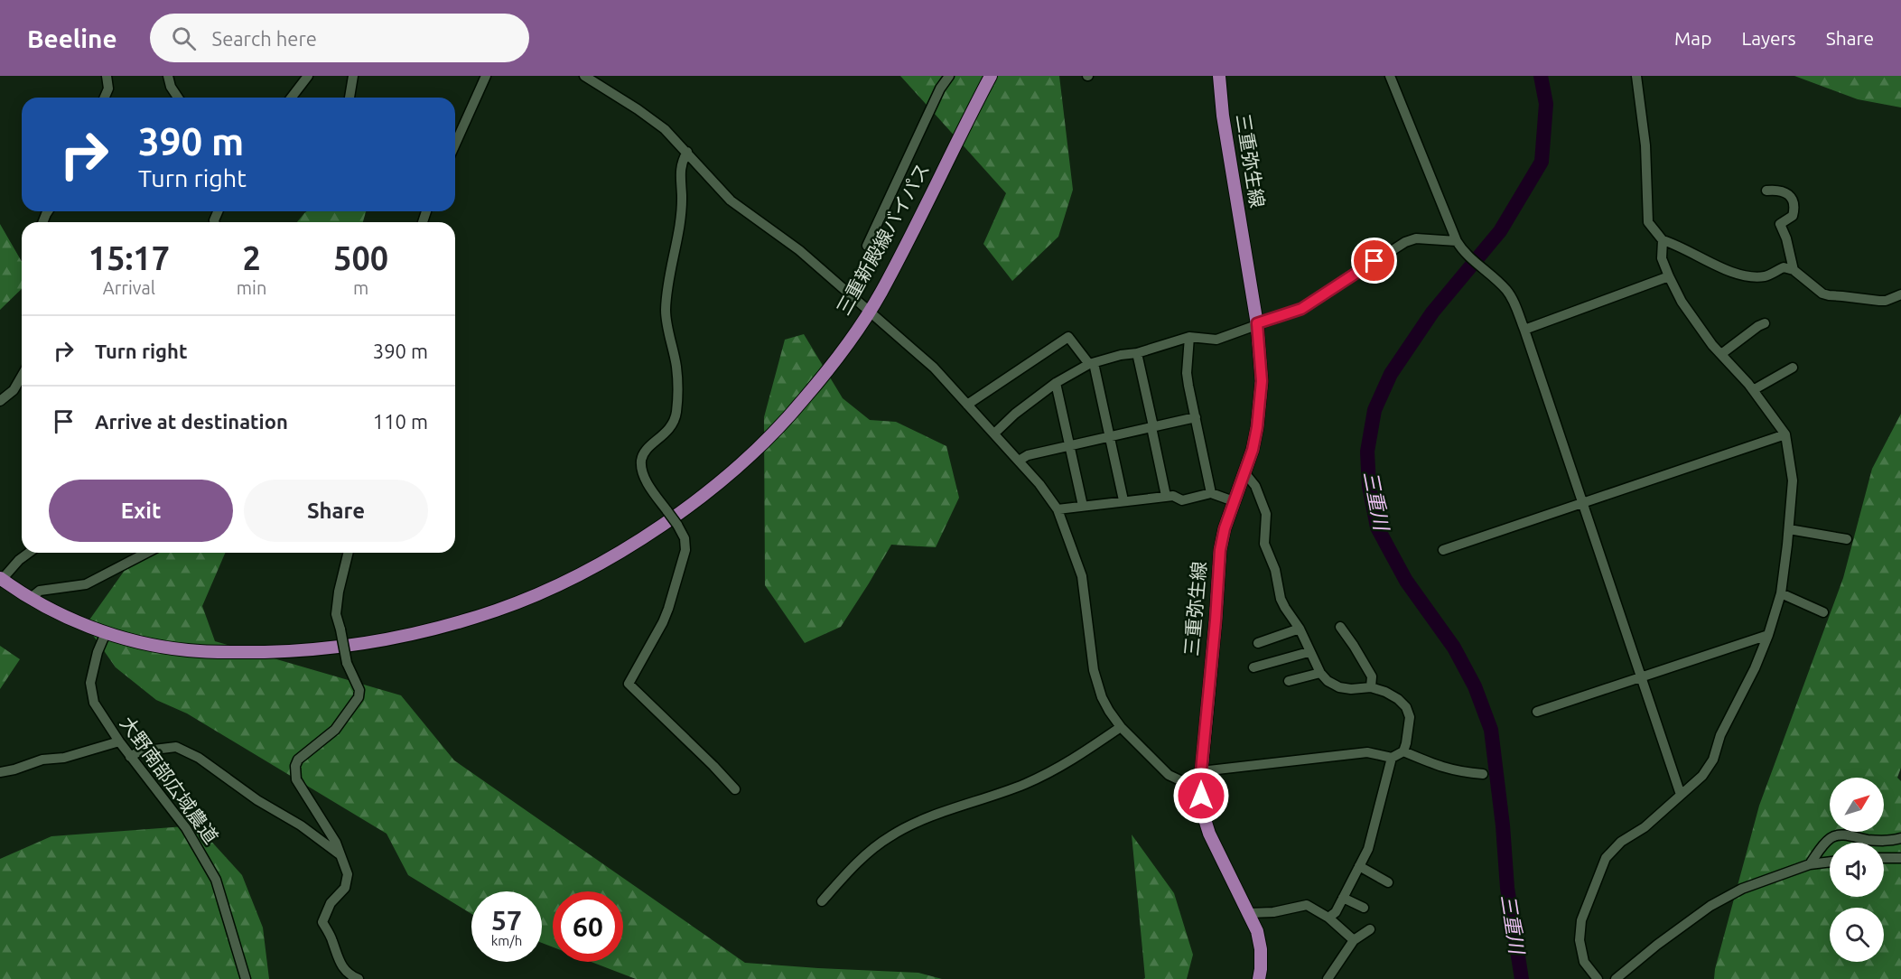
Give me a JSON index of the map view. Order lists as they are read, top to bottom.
{
  "streets": {
    "main road": ["三重弥生線", "三重新殿線バイパス"],
    "street": ["大野南部広域農道"]
  },
  "crossings": [
    ["三重新殿線バイパス", "大野南部広域農道"]
  ],
  "water": ["三重川"],
  "north": "top right",
  "page": {
    "header": "Beeline",
    "search": "Search here",
    "nav": ["Map", "Layers", "Share"],
    "turn": ["390 m", "Turn right"],
    "eta": [
      "15:17",
      "Arrival",
      "2",
      "min",
      "500",
      "m"
    ],
    "list": [
      {
        "name": "Turn right",
        "value": "390 m"
      },
      {
        "name": "Arrive at destination",
        "value": "110 m"
      }
    ],
    "buttons": ["Exit", "Share"],
    "speed": "57 km/h",
    "limit": "60"
  }
}
